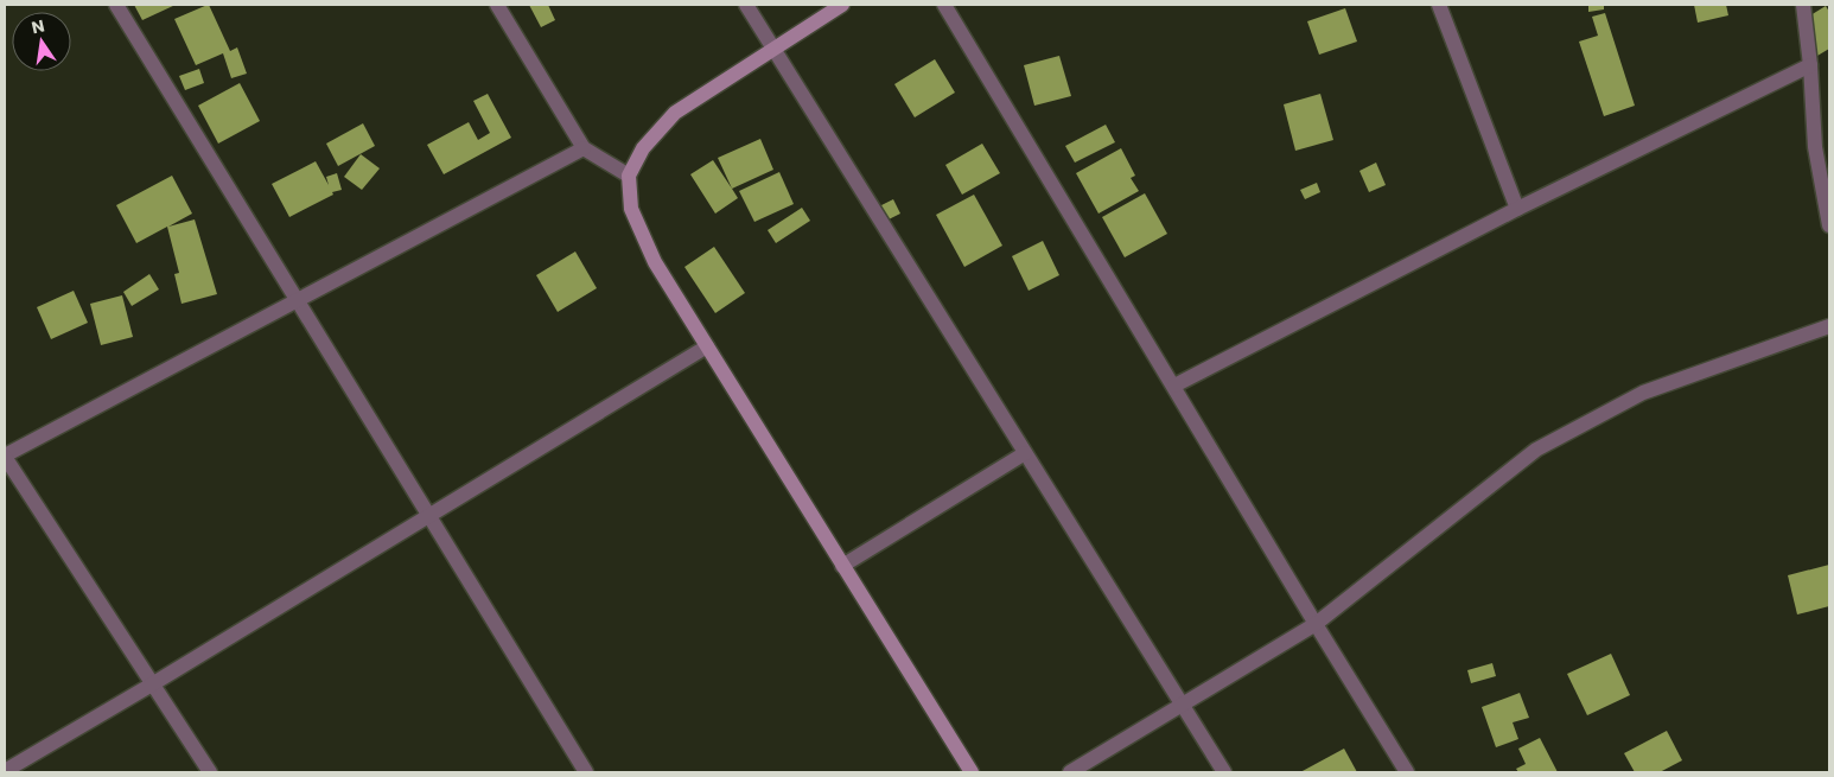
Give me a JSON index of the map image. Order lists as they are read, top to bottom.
{
  "north": "top"
}
